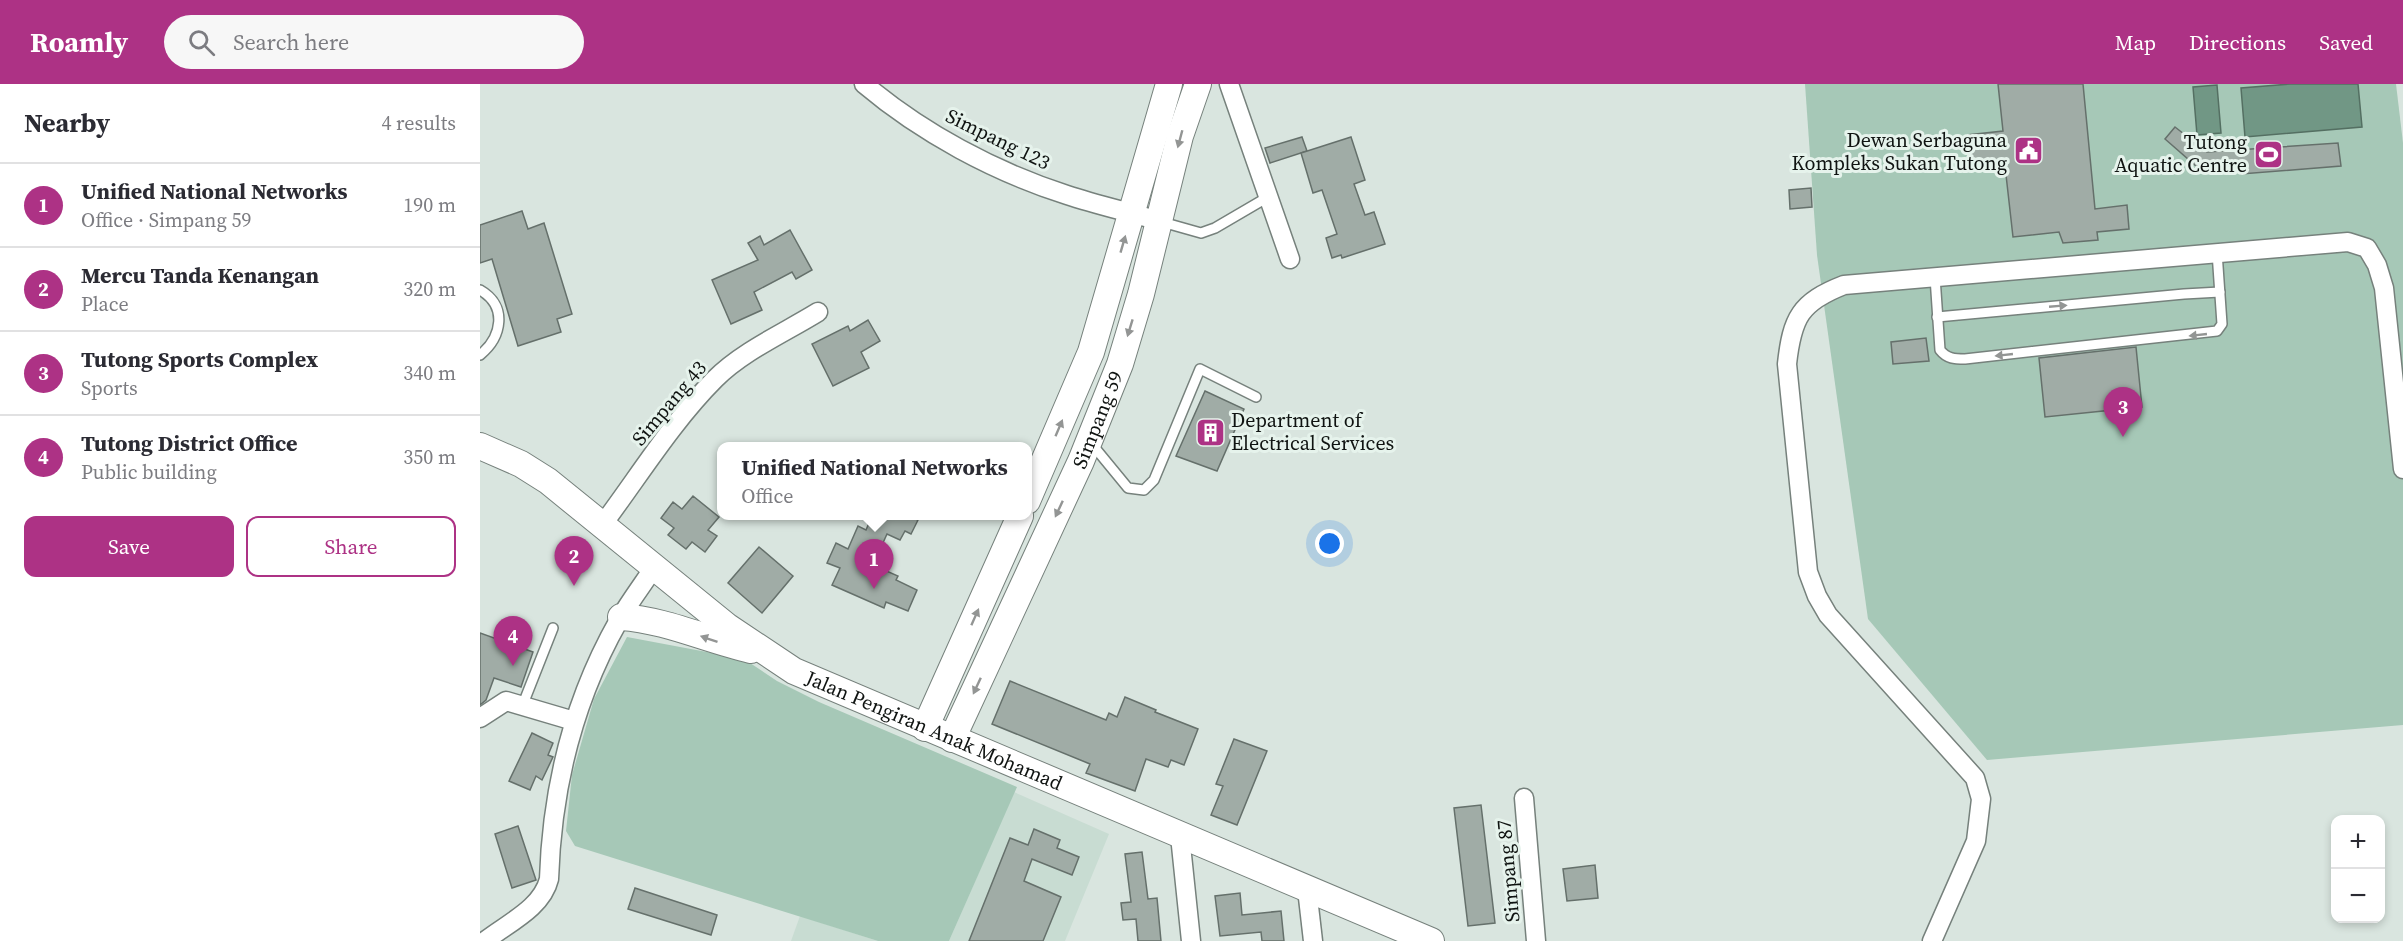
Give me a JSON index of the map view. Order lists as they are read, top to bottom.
{
  "streets": {
    "street": [
      "Simpang 123",
      "Simpang 43",
      "Simpang 59",
      "Jalan Pengiran Anak Mohamad",
      "Simpang 87"
    ]
  },
  "crossings": [
    ["Simpang 123", "Simpang 59"],
    ["Simpang 43", "Jalan Pengiran Anak Mohamad"],
    ["Simpang 59", "Jalan Pengiran Anak Mohamad"]
  ],
  "places": {
    "public building": ["Dewan Serbaguna Kompleks Sukan Tutong"],
    "sports": ["Tutong Aquatic Centre"],
    "building": ["Department of Electrical Services"]
  },
  "page": {
    "header": "Roamly",
    "search": "Search here",
    "nav": ["Map", "Directions", "Saved"],
    "heading": ["Nearby", "4 results"],
    "list": [
      {
        "mark": "1",
        "name": "Unified National Networks",
        "note": "Office · Simpang 59",
        "value": "190 m"
      },
      {
        "mark": "2",
        "name": "Mercu Tanda Kenangan",
        "note": "Place",
        "value": "320 m"
      },
      {
        "mark": "3",
        "name": "Tutong Sports Complex",
        "note": "Sports",
        "value": "340 m"
      },
      {
        "mark": "4",
        "name": "Tutong District Office",
        "note": "Public building",
        "value": "350 m"
      }
    ],
    "pins": [
      "3",
      "2",
      "1",
      "4"
    ],
    "popup": ["Unified National Networks", "Office"],
    "buttons": ["Save", "Share"],
    "map_buttons": ["+", "−"]
  }
}
